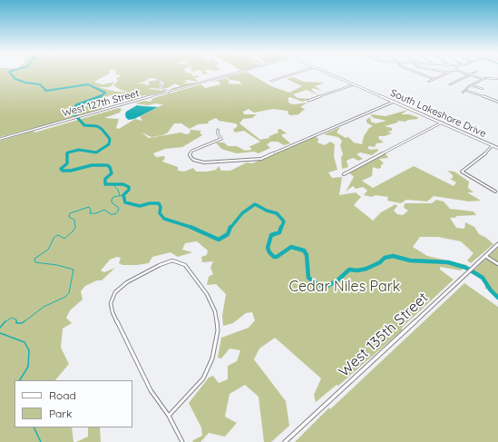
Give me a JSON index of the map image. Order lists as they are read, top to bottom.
{
  "streets": {
    "street": ["West 127th Street", "South Lakeshore Drive", "West 135th Street"]
  },
  "parks": ["Cedar Niles Park"],
  "legend": ["Road", "Park"]
}
